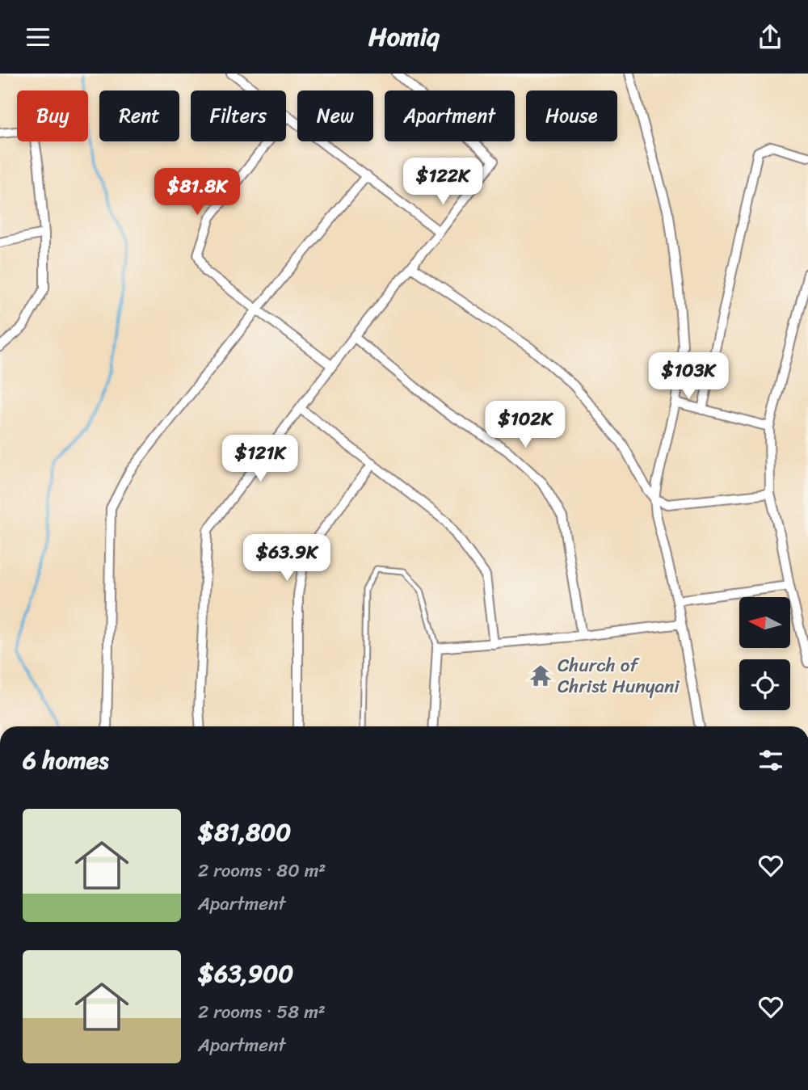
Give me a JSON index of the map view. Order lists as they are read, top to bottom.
{
  "places": {
    "temple": ["Church of Christ Hunyani"]
  },
  "north": "left",
  "page": {
    "header": "Homiq",
    "chip": [
      "Buy",
      "Rent",
      "Filters",
      "New",
      "Apartment",
      "House"
    ],
    "price": [
      "$122K",
      "$81.8K",
      "$103K",
      "$102K",
      "$121K",
      "$63.9K"
    ],
    "heading": "6 homes",
    "list": [
      {
        "name": "$81,800",
        "note": "2 rooms · 80 m² · Apartment"
      },
      {
        "name": "$63,900",
        "note": "2 rooms · 58 m² · Apartment"
      }
    ]
  }
}
